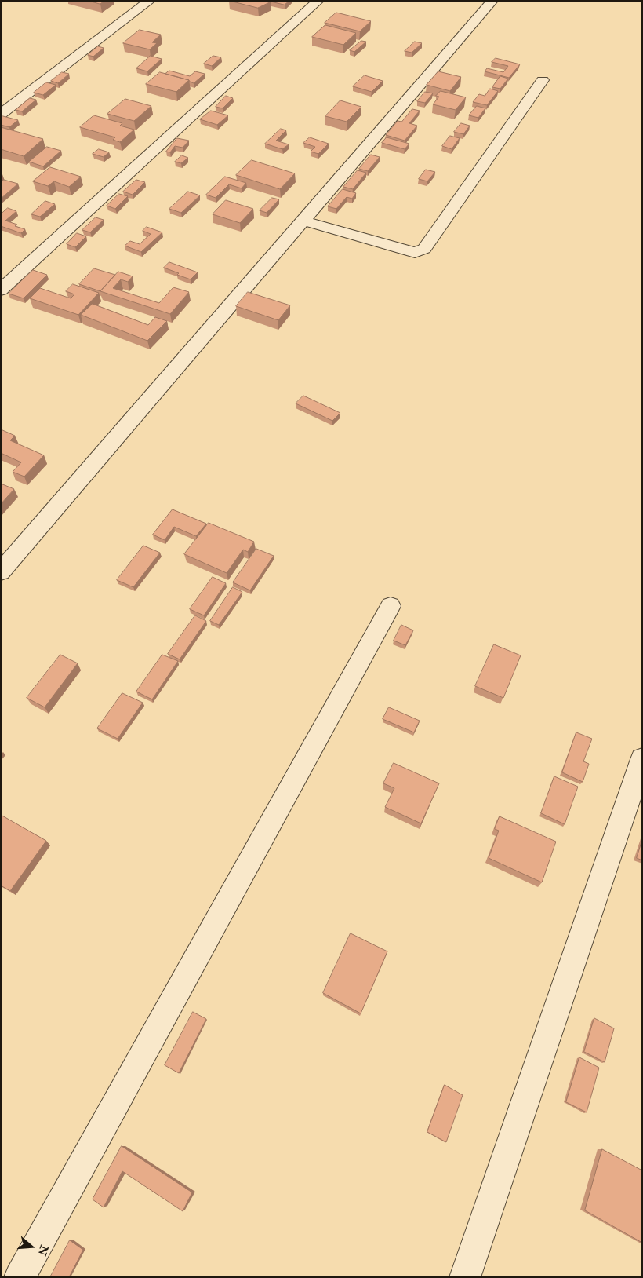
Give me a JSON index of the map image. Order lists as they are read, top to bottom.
{
  "north": "right"
}
